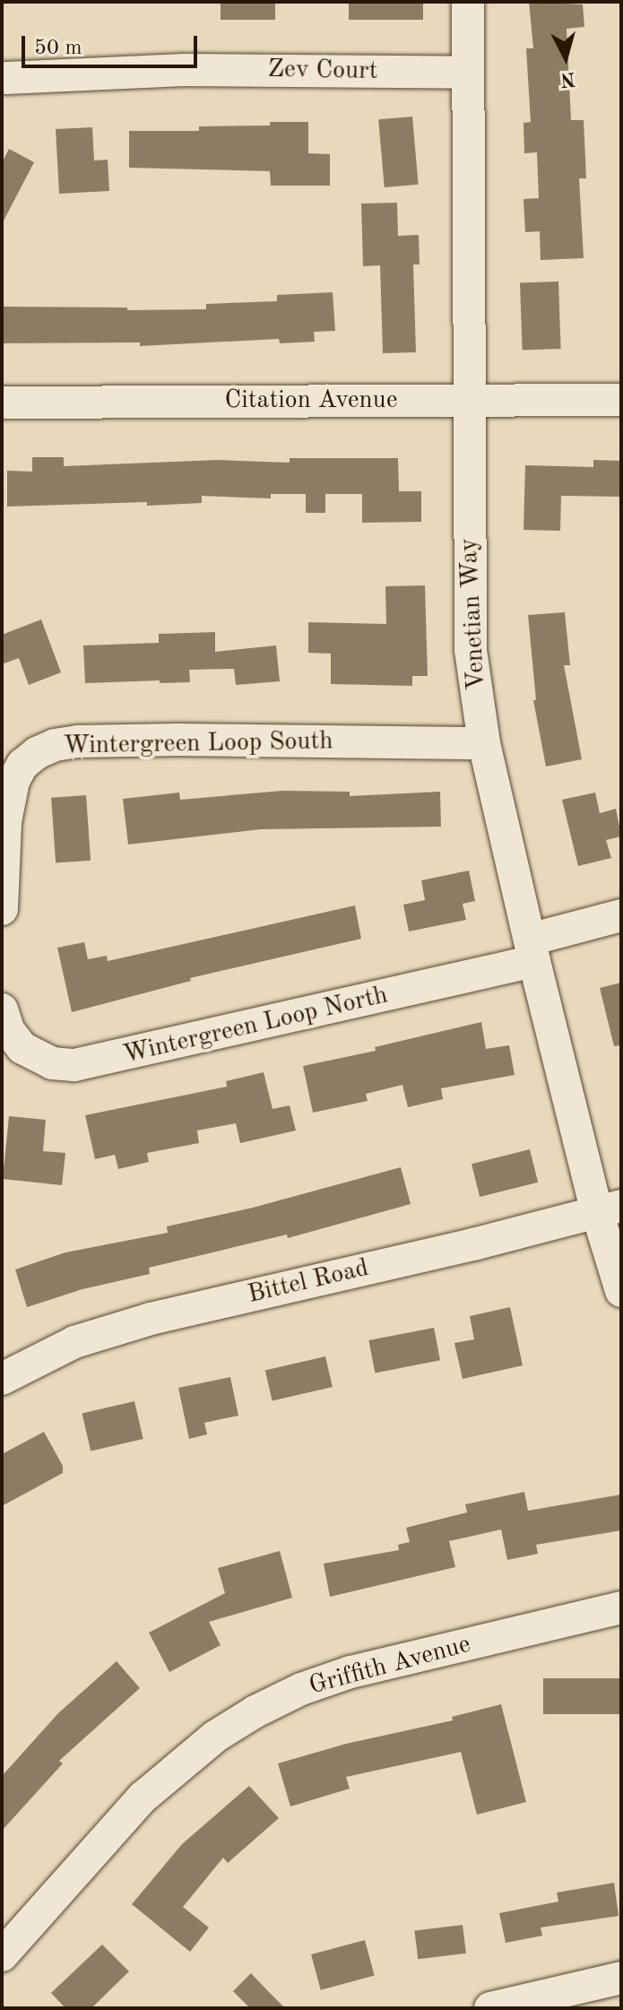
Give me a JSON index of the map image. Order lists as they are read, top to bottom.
{
  "streets": {
    "street": [
      "Zev Court",
      "Citation Avenue",
      "Venetian Way",
      "Wintergreen Loop South",
      "Wintergreen Loop North",
      "Bittel Road",
      "Griffith Avenue"
    ]
  },
  "crossings": [
    ["Zev Court", "Venetian Way"],
    ["Citation Avenue", "Venetian Way"],
    ["Venetian Way", "Wintergreen Loop South"],
    ["Venetian Way", "Wintergreen Loop North"],
    ["Venetian Way", "Bittel Road"]
  ],
  "scale_bar": "50 m",
  "north": "bottom"
}
